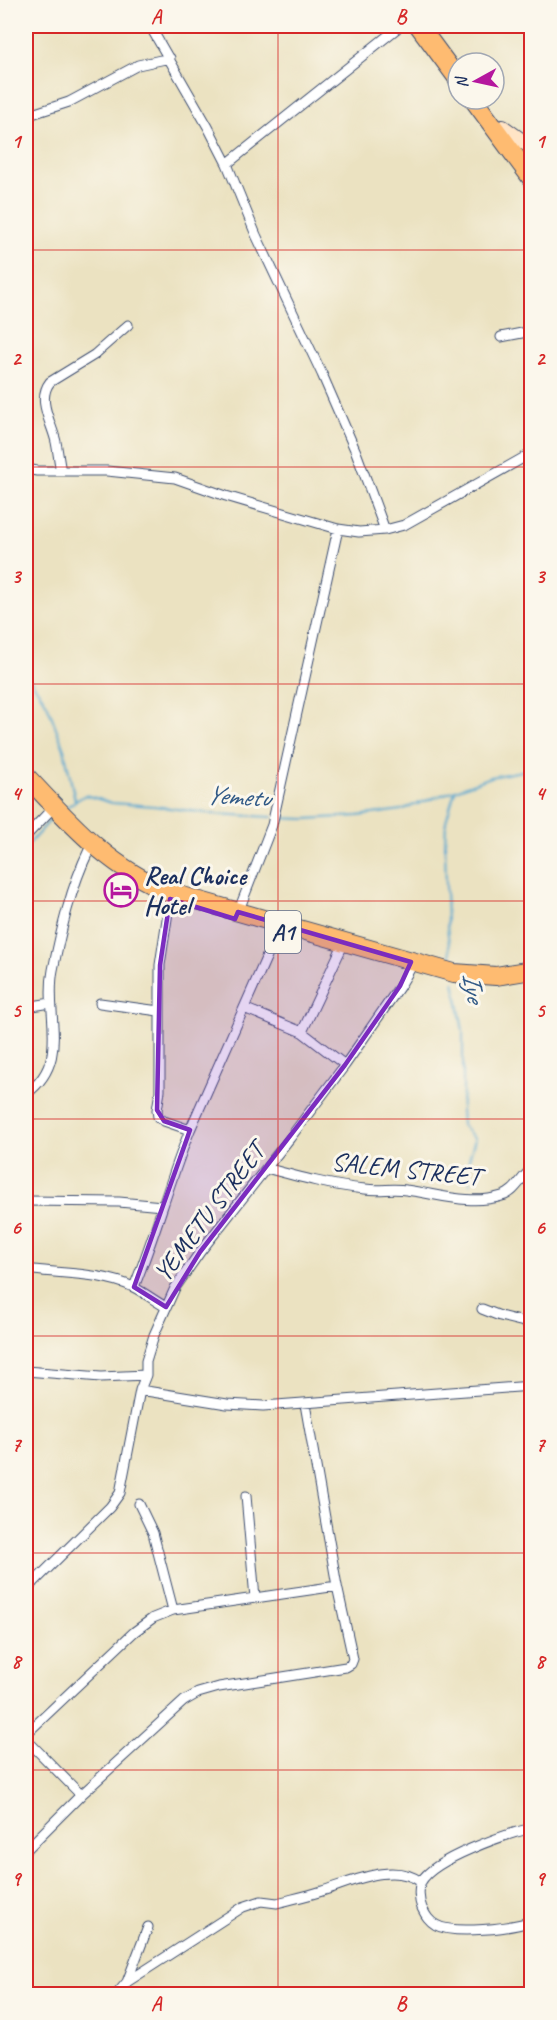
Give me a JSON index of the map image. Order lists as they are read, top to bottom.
{
  "streets": {
    "highway": ["A1"],
    "street": ["SALEM STREET", "YEMETU STREET"]
  },
  "crossings": [
    ["A1", "YEMETU STREET"],
    ["SALEM STREET", "YEMETU STREET"]
  ],
  "water": ["Yemetu", "Iye"],
  "places": {
    "hotel": ["Real Choice Hotel"]
  },
  "north": "left",
  "grid": {
    "columns": ["A", "B"],
    "rows": [
      "1",
      "2",
      "3",
      "4",
      "5",
      "6",
      "7",
      "8",
      "9"
    ]
  }
}
